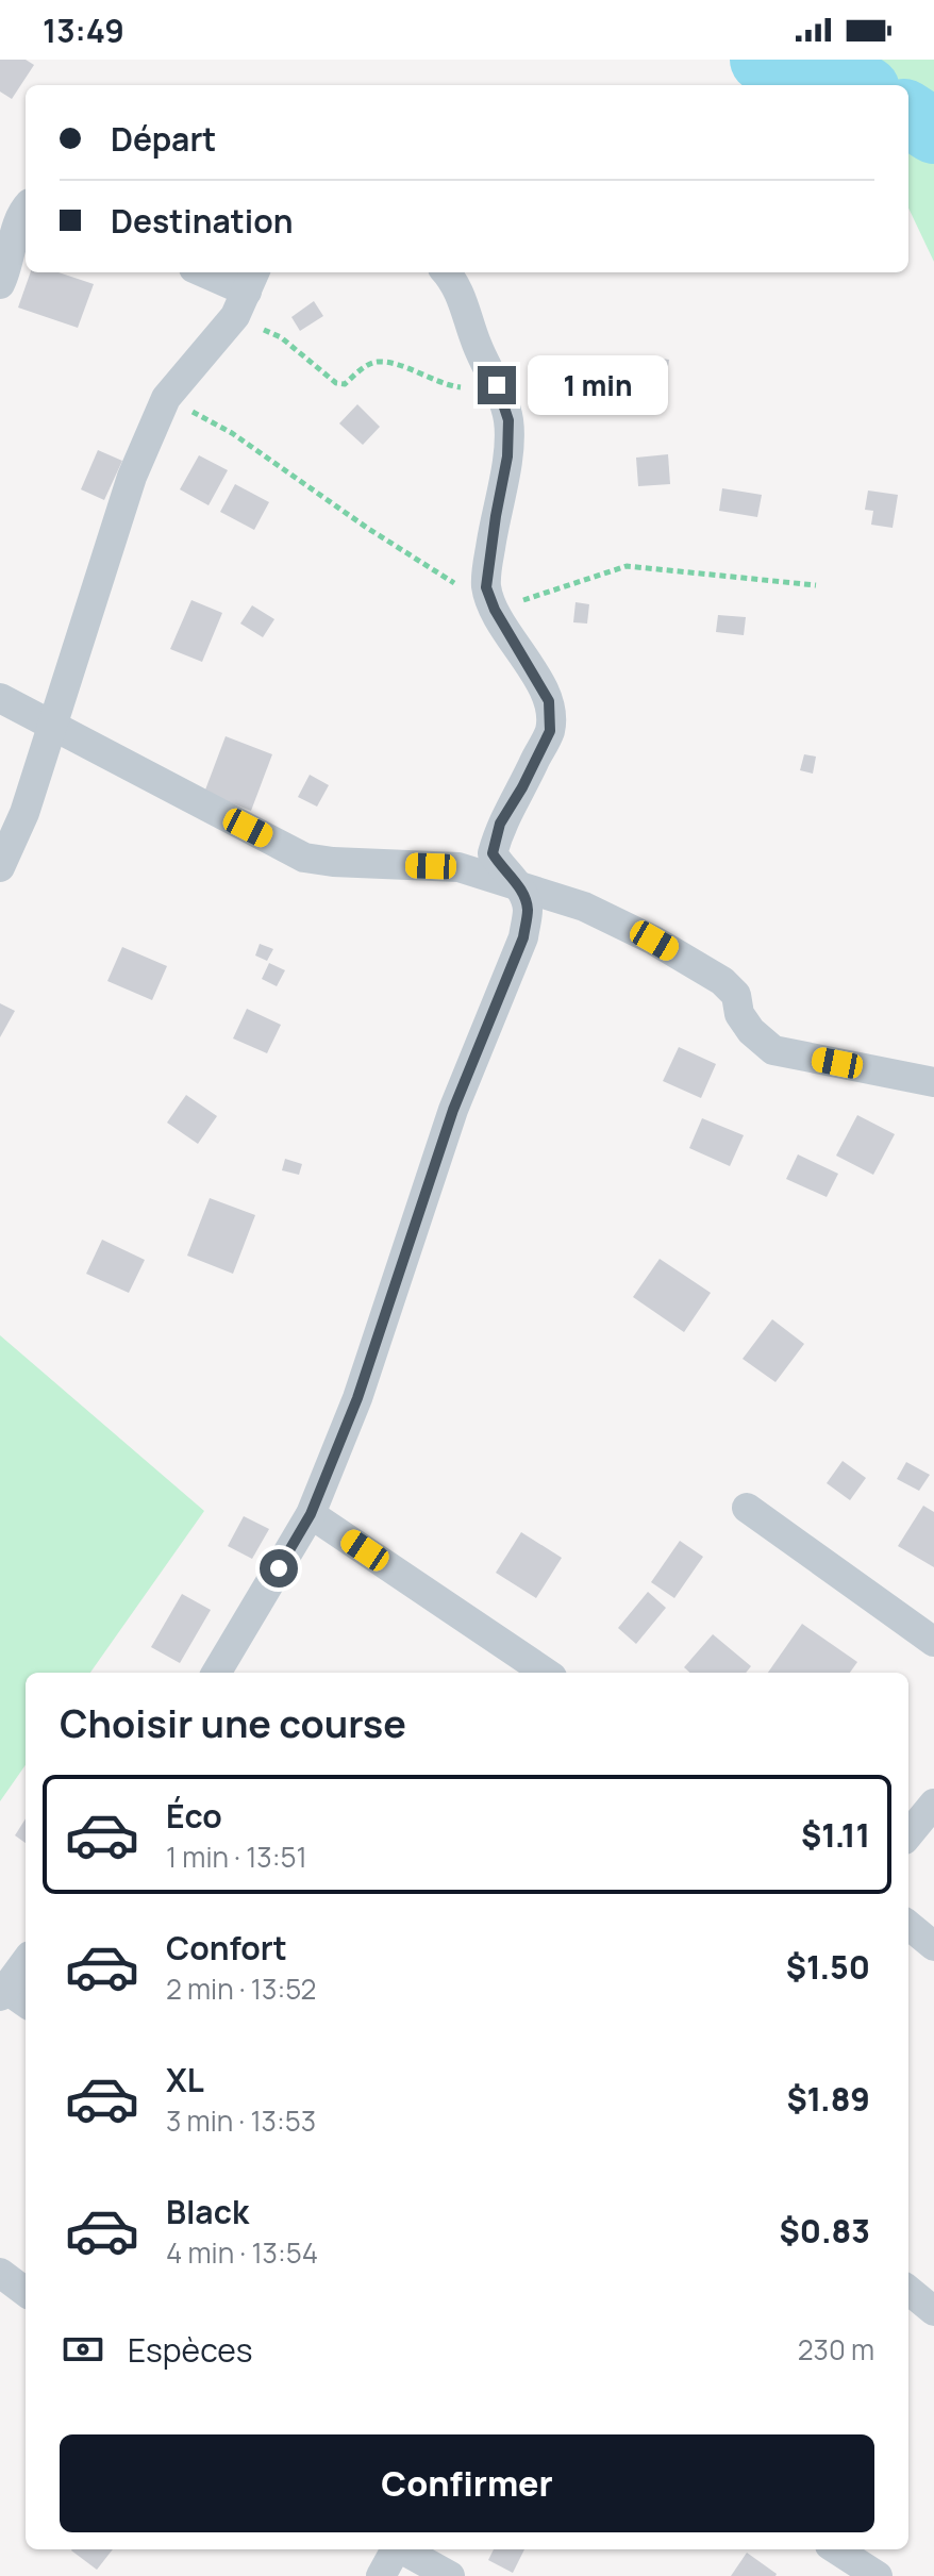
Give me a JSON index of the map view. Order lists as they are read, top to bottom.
{
  "page": {
    "status": "13:49",
    "banner": ["Départ", "Destination"],
    "bubble": "1 min",
    "heading": "Choisir une course",
    "list": [
      {
        "name": "Éco",
        "note": "1 min · 13:51",
        "value": "$1.11"
      },
      {
        "name": "Confort",
        "note": "2 min · 13:52",
        "value": "$1.50"
      },
      {
        "name": "XL",
        "note": "3 min · 13:53",
        "value": "$1.89"
      },
      {
        "name": "Black",
        "note": "4 min · 13:54",
        "value": "$0.83"
      }
    ],
    "pay": ["Espèces", "230 m"],
    "buttons": "Confirmer"
  }
}
